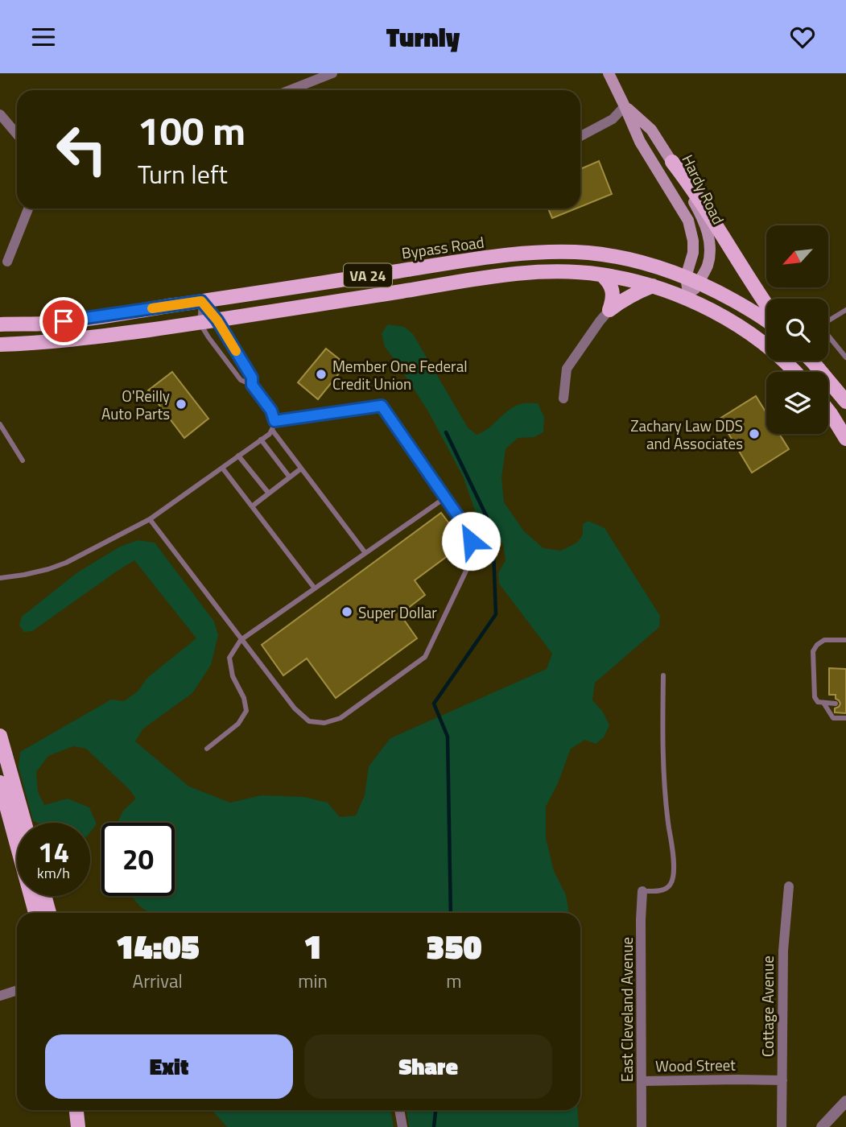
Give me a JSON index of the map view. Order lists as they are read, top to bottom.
{
  "streets": {
    "main road": ["Hardy Road", "Bypass Road", "VA 24"],
    "street": ["Cottage Avenue", "East Cleveland Avenue", "Wood Street"]
  },
  "crossings": [
    ["Hardy Road", "Bypass Road"],
    ["Hardy Road", "VA 24"],
    ["Cottage Avenue", "Wood Street"],
    ["East Cleveland Avenue", "Wood Street"]
  ],
  "places": [
    "Member One Federal Credit Union",
    "O'Reilly Auto Parts",
    "Zachary Law DDS and Associates",
    "Super Dollar"
  ],
  "north": "bottom left",
  "page": {
    "header": "Turnly",
    "turn": ["100 m", "Turn left"],
    "speed": "14 km/h",
    "limit": "20",
    "eta": [
      "14:05",
      "Arrival",
      "1",
      "min",
      "350",
      "m"
    ],
    "buttons": ["Exit", "Share"]
  }
}
